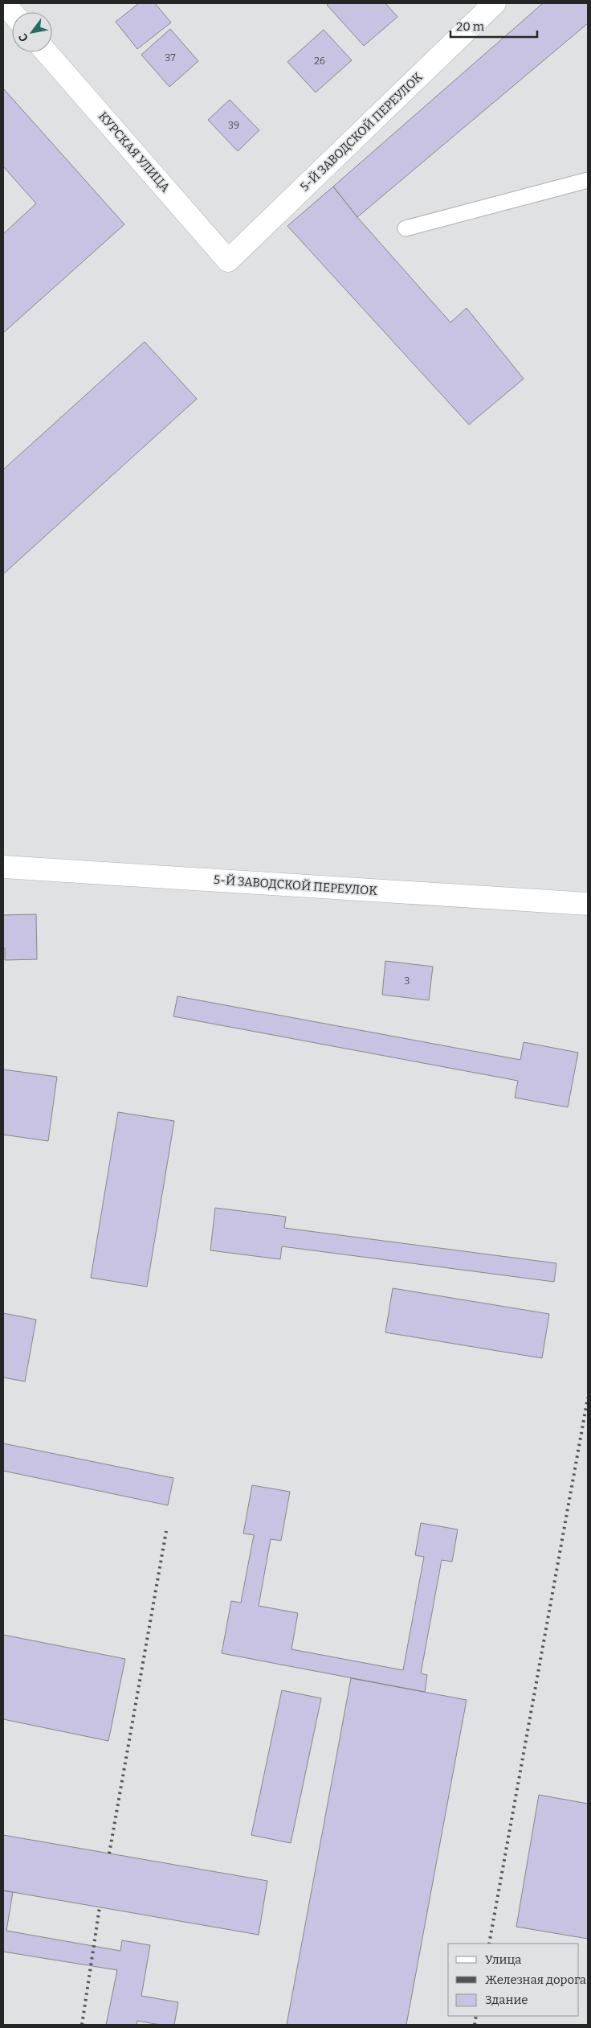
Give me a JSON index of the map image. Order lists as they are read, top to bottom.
{
  "streets": {
    "street": ["5-Й ЗАВОДСКОЙ ПЕРЕУЛОК", "КУРСКАЯ УЛИЦА"]
  },
  "crossings": [
    ["5-Й ЗАВОДСКОЙ ПЕРЕУЛОК", "КУРСКАЯ УЛИЦА"]
  ],
  "house_numbers": [
    "37",
    "26",
    "39",
    "3"
  ],
  "legend": ["Улица", "Железная дорога", "Здание"],
  "scale_bar": "20 m",
  "north": "bottom left"
}
